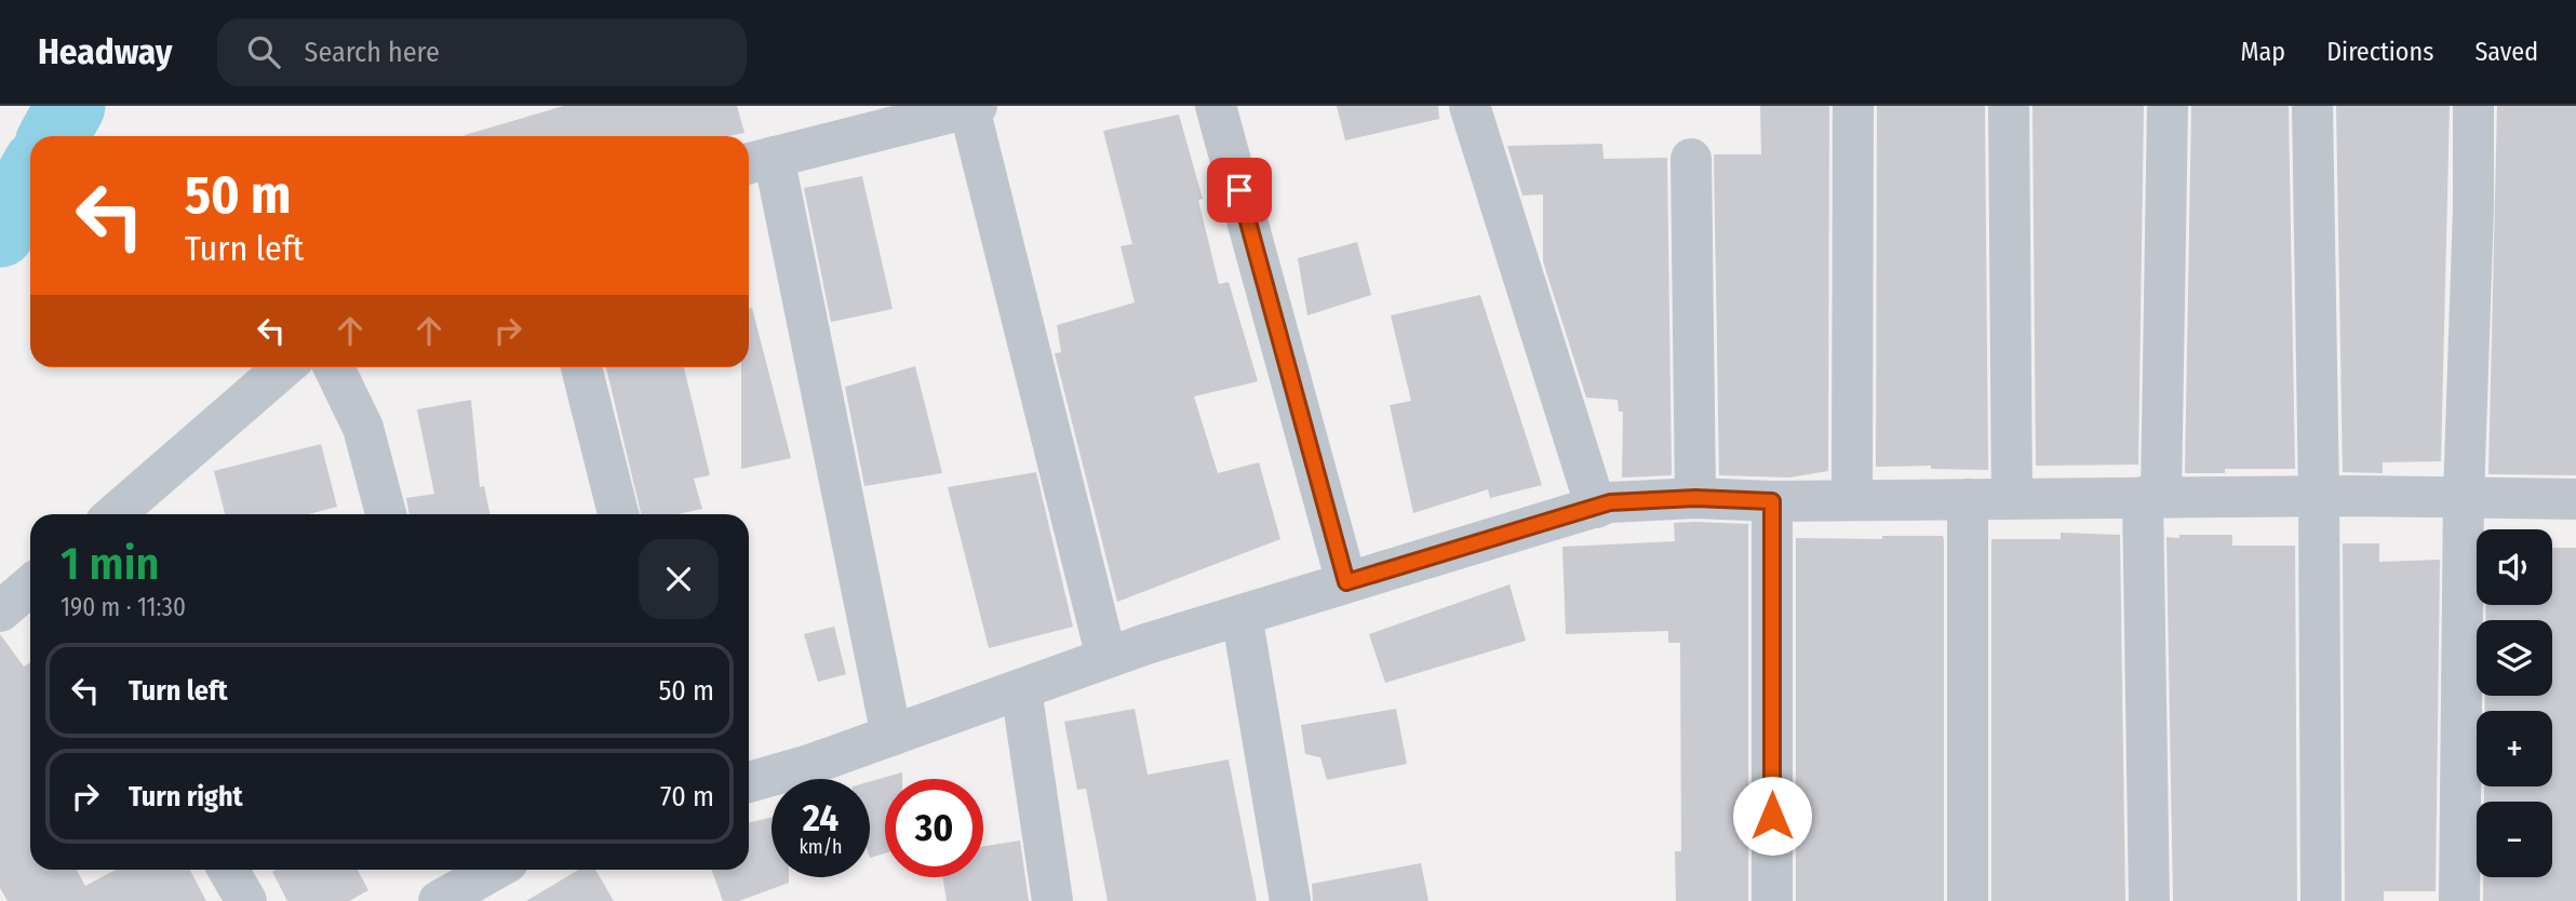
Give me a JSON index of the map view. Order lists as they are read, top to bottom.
{
  "page": {
    "header": "Headway",
    "search": "Search here",
    "nav": ["Map", "Directions", "Saved"],
    "turn": ["50 m", "Turn left"],
    "heading": ["1 min", "190 m · 11:30"],
    "map_buttons": ["+", "−"],
    "list": [
      {
        "name": "Turn left",
        "value": "50 m"
      },
      {
        "name": "Turn right",
        "value": "70 m"
      }
    ],
    "speed": "24 km/h",
    "limit": "30"
  }
}
